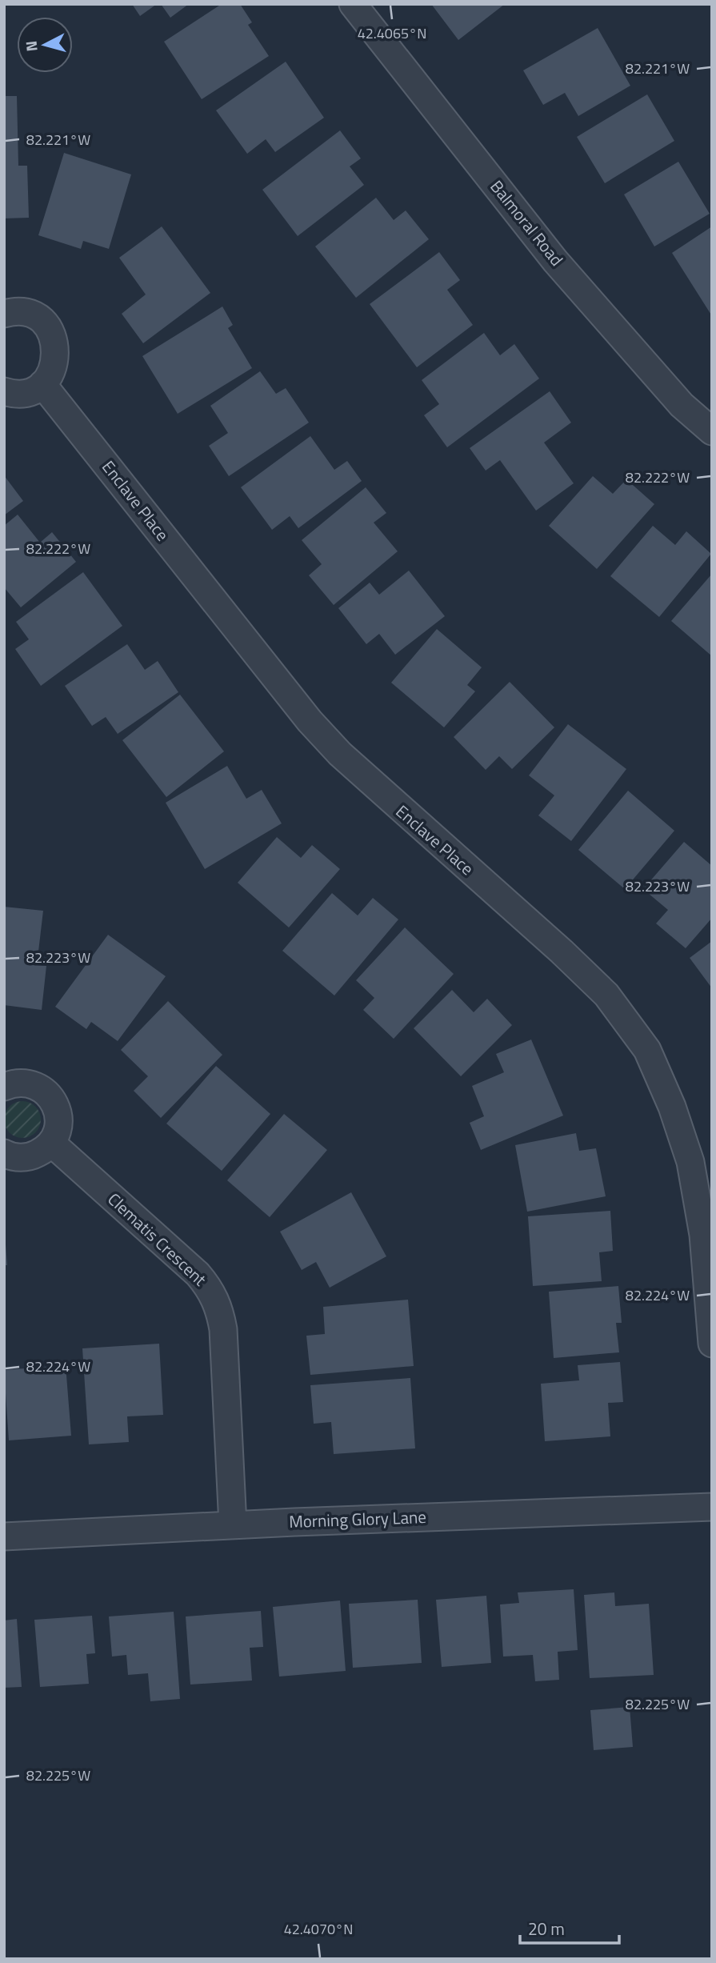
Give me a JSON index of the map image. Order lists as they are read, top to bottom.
{
  "streets": {
    "street": [
      "Balmoral Road",
      "Enclave Place",
      "Clematis Crescent",
      "Morning Glory Lane"
    ]
  },
  "crossings": [
    ["Clematis Crescent", "Morning Glory Lane"]
  ],
  "scale_bar": "20 m",
  "north": "left",
  "coordinates": [
    "42.4065°N",
    "82.221°W",
    "82.222°W",
    "82.223°W",
    "82.224°W",
    "82.225°W",
    "42.4070°N"
  ]
}
